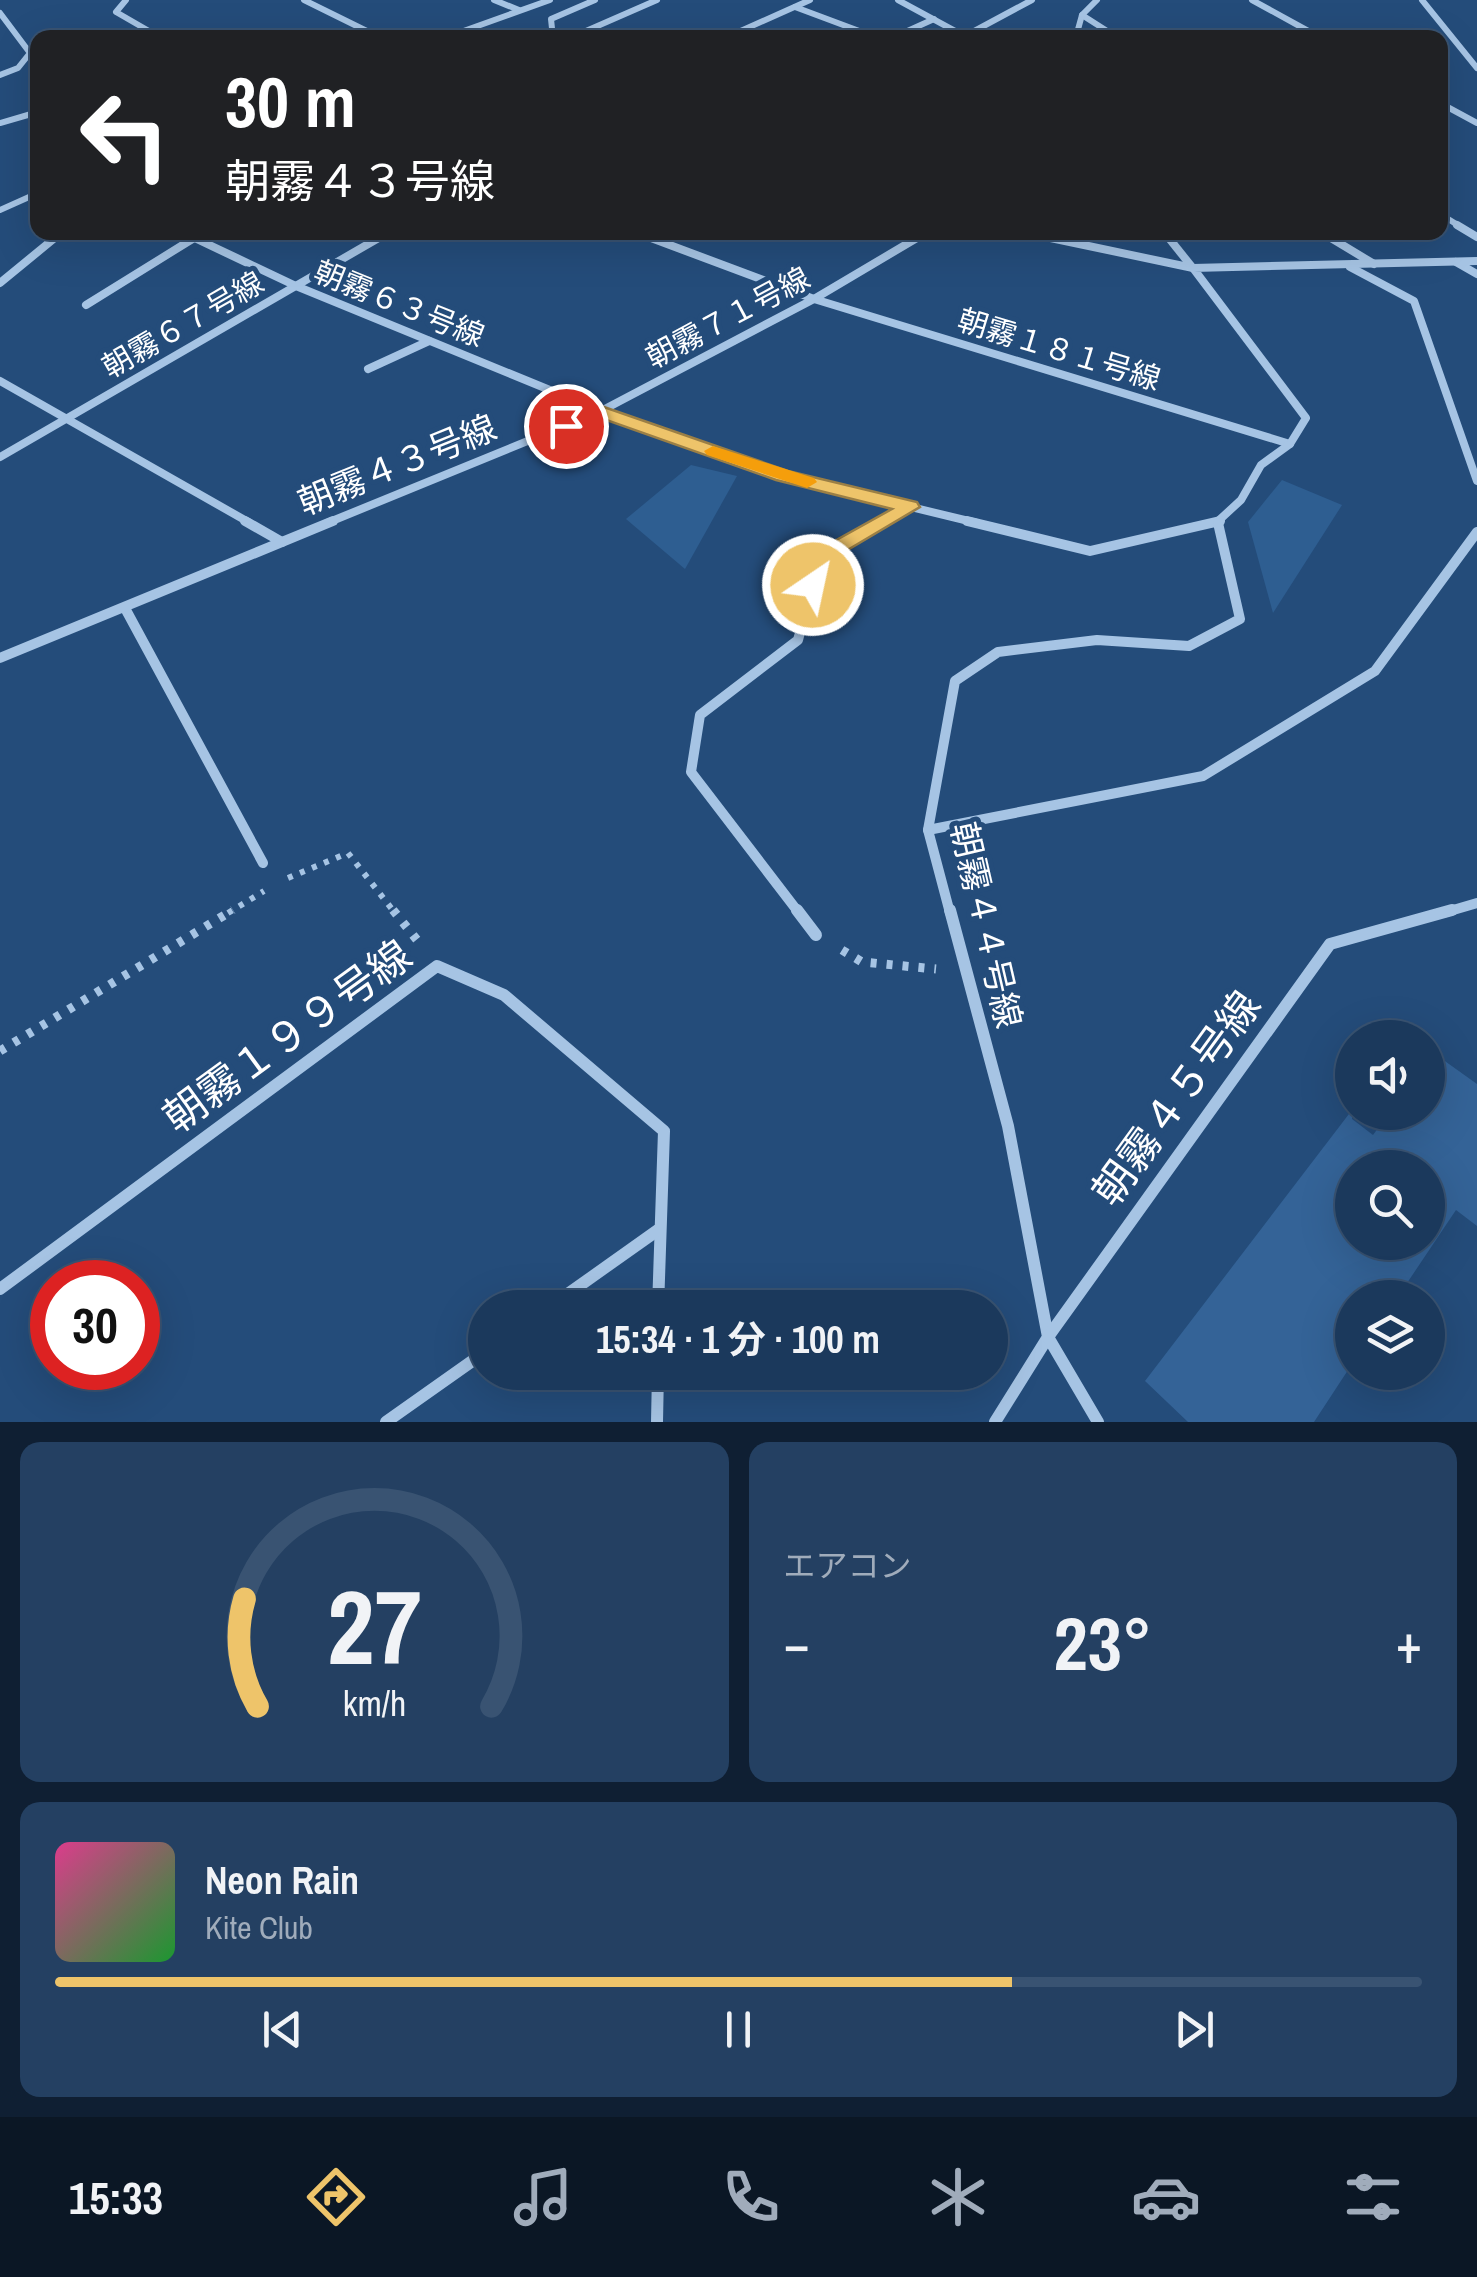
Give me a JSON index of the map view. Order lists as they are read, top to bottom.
{
  "streets": {
    "street": [
      "朝霧６３号線",
      "朝霧７１号線",
      "朝霧６７号線",
      "朝霧１８１号線",
      "朝霧４３号線",
      "朝霧４４号線",
      "朝霧１９９号線",
      "朝霧４５号線"
    ]
  },
  "crossings": [
    ["朝霧６３号線", "朝霧７１号線"],
    ["朝霧６３号線", "朝霧６７号線"],
    ["朝霧６３号線", "朝霧４３号線"],
    ["朝霧７１号線", "朝霧１８１号線"],
    ["朝霧７１号線", "朝霧４３号線"],
    ["朝霧４４号線", "朝霧４５号線"]
  ],
  "page": {
    "turn": ["30 m", "朝霧４３号線"],
    "limit": "30",
    "trip": "15:34 · 1 分 · 100 m",
    "tile": "エアコン",
    "heat": ["−", "23°", "+"],
    "song": ["Neon Rain", "Kite Club"],
    "tabs": "15:33",
    "gauge": ["27", "km/h"]
  }
}
